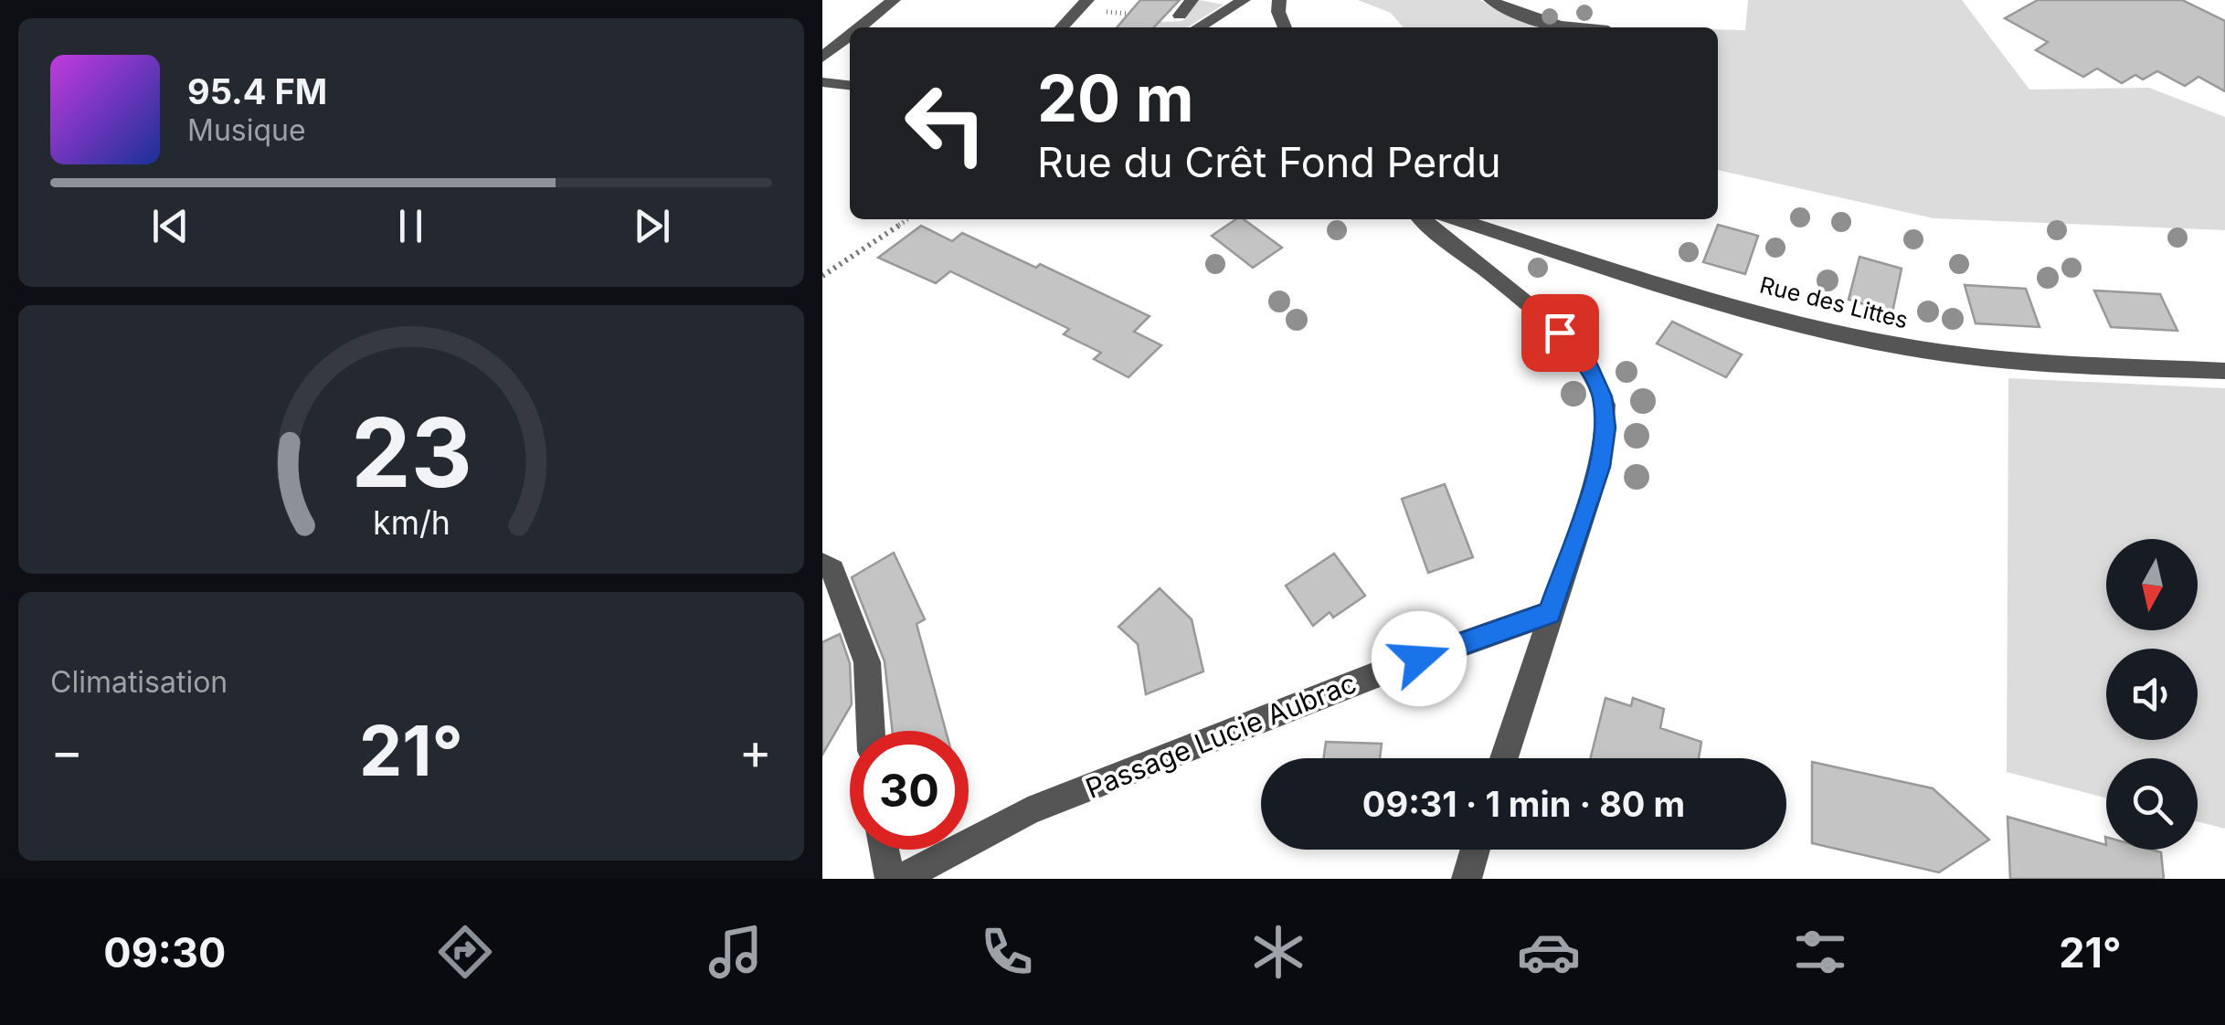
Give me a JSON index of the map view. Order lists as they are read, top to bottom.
{
  "streets": {
    "street": ["Rue des Littes", "Passage Lucie Aubrac"]
  },
  "north": "bottom",
  "page": {
    "turn": ["20 m", "Rue du Crêt Fond Perdu"],
    "song": ["95.4 FM", "Musique"],
    "tile": "Climatisation",
    "heat": ["−", "21°", "+"],
    "limit": "30",
    "trip": "09:31 · 1 min · 80 m",
    "tabs": ["09:30", "21°"],
    "gauge": ["23", "km/h"]
  }
}
